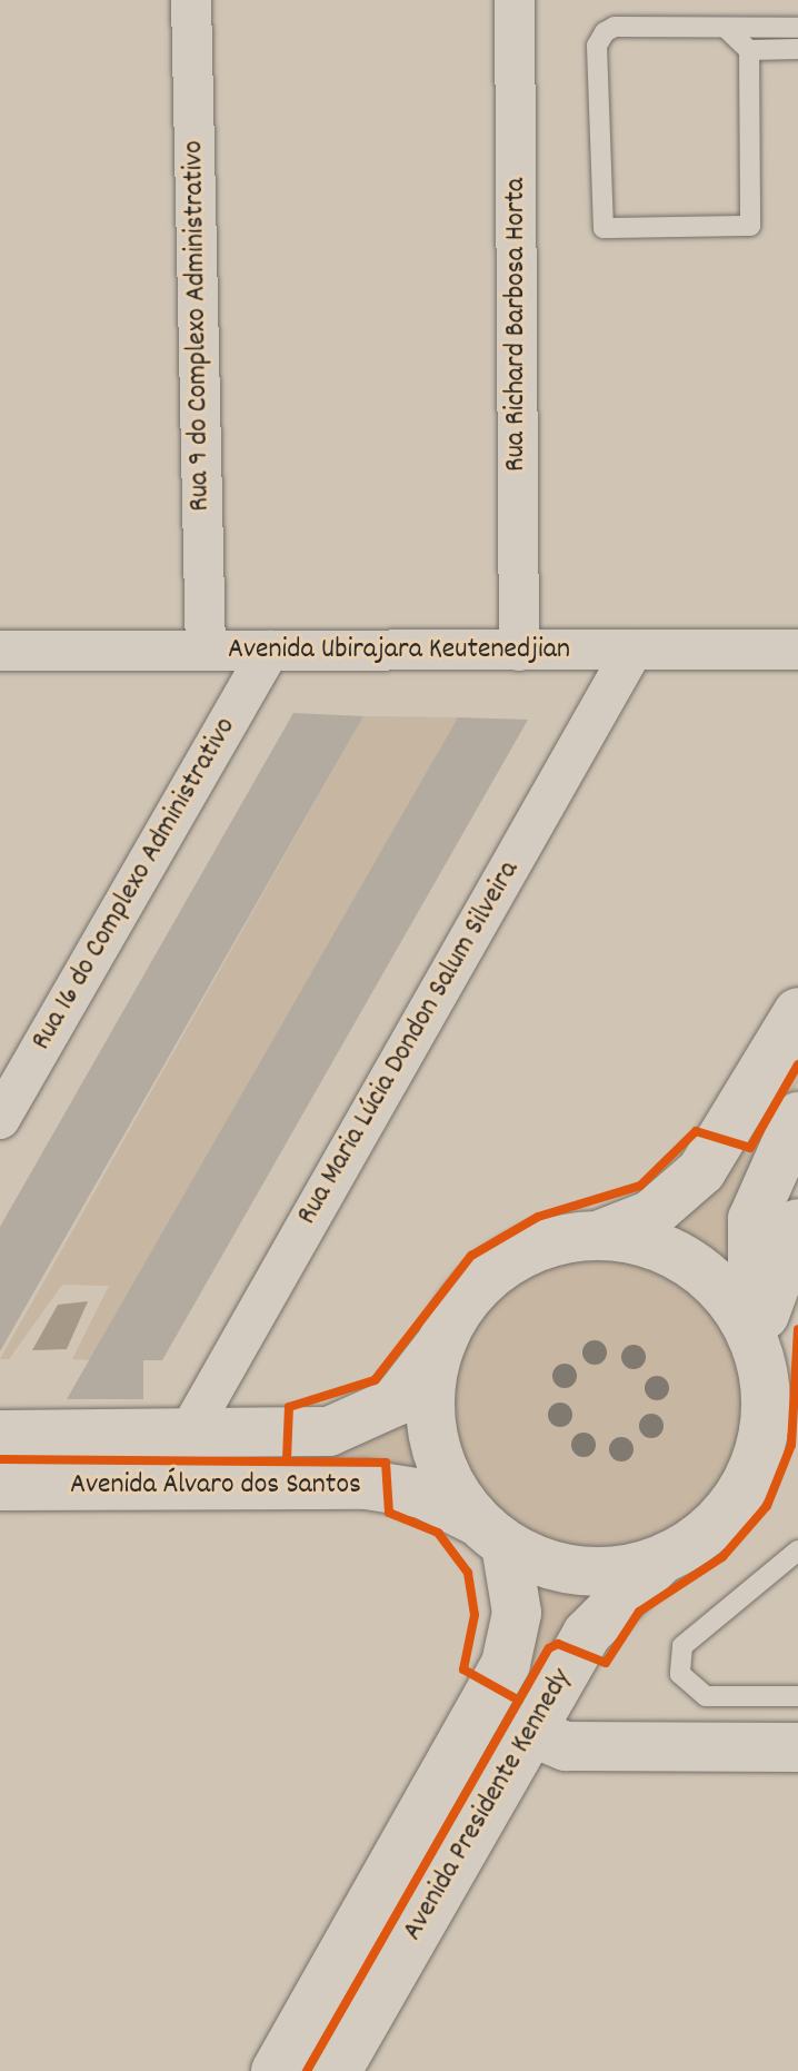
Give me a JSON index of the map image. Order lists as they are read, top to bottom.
{
  "streets": {
    "main road": ["Avenida Álvaro dos Santos", "Avenida Presidente Kennedy"],
    "street": [
      "Rua Richard Barbosa Horta",
      "Rua 9 do Complexo Administrativo",
      "Avenida Ubirajara Keutenedjian",
      "Rua 16 do Complexo Administrativo",
      "Rua Maria Lúcia Dondon Salum Silveira"
    ]
  },
  "crossings": [
    ["Rua Richard Barbosa Horta", "Avenida Ubirajara Keutenedjian"],
    ["Rua 9 do Complexo Administrativo", "Avenida Ubirajara Keutenedjian"],
    ["Avenida Ubirajara Keutenedjian", "Rua 16 do Complexo Administrativo"],
    ["Avenida Ubirajara Keutenedjian", "Rua Maria Lúcia Dondon Salum Silveira"],
    ["Rua Maria Lúcia Dondon Salum Silveira", "Avenida Álvaro dos Santos"],
    ["Avenida Álvaro dos Santos", "Avenida Presidente Kennedy"]
  ]
}
